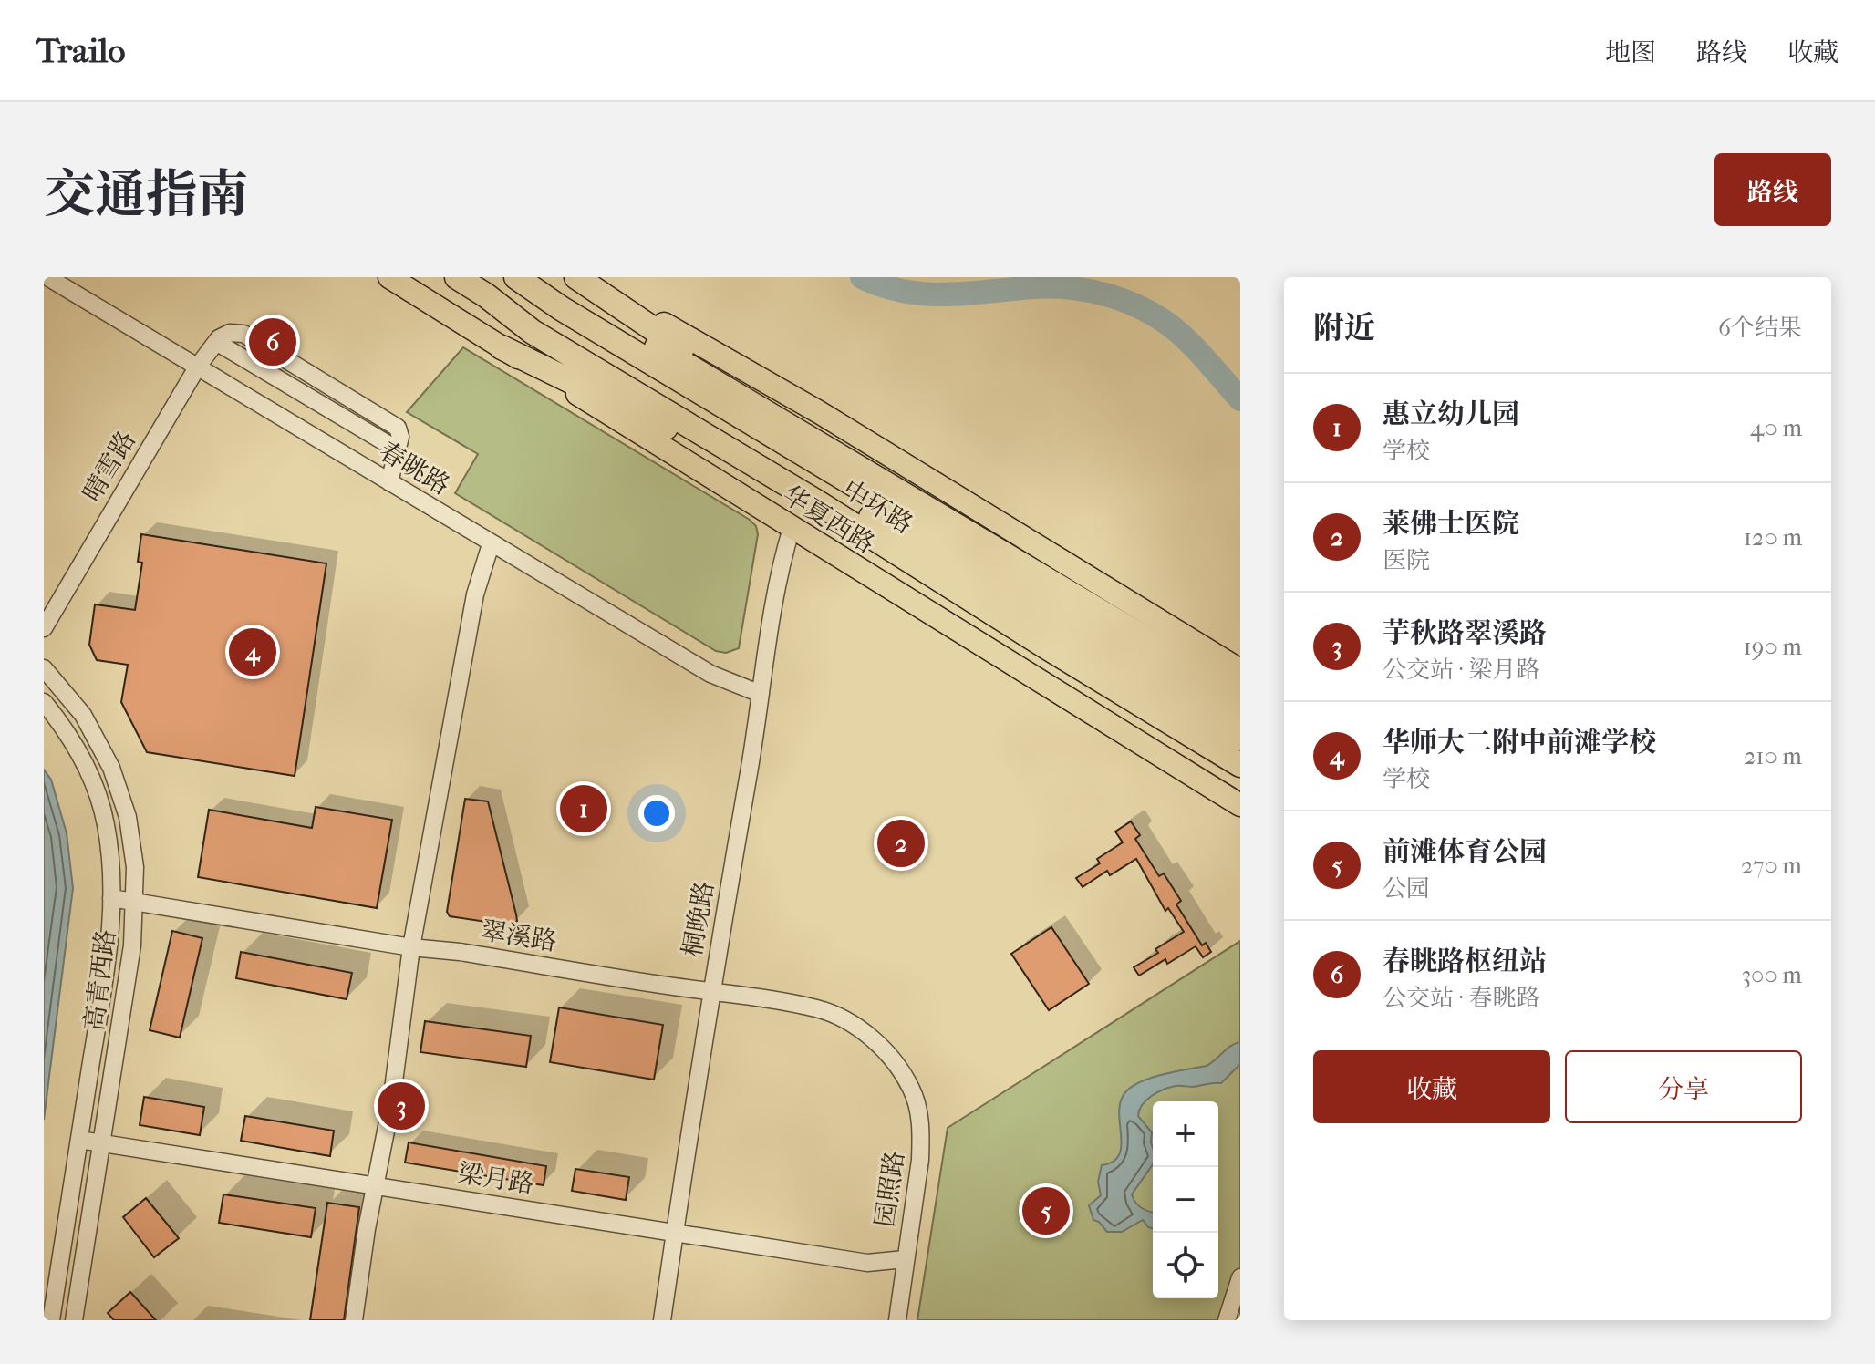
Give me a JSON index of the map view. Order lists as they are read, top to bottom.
{
  "streets": {
    "highway": ["中环路"],
    "main road": ["华夏西路"],
    "street": [
      "晴雪路",
      "春眺路",
      "桐晚路",
      "翠溪路",
      "高青西路",
      "梁月路",
      "园照路"
    ]
  },
  "crossings": [
    ["晴雪路", "春眺路"],
    ["春眺路", "桐晚路"],
    ["华夏西路", "桐晚路"],
    ["桐晚路", "翠溪路"],
    ["桐晚路", "梁月路"],
    ["翠溪路", "高青西路"],
    ["翠溪路", "园照路"],
    ["高青西路", "梁月路"],
    ["梁月路", "园照路"]
  ],
  "page": {
    "header": "Trailo",
    "nav": ["地图", "路线", "收藏"],
    "title": "交通指南",
    "buttons": [
      "路线",
      ["收藏", "分享"]
    ],
    "heading": ["附近", "6个结果"],
    "pins": [
      "6",
      "4",
      "1",
      "2",
      "3",
      "5"
    ],
    "list": [
      {
        "mark": "1",
        "name": "惠立幼儿园",
        "note": "学校",
        "value": "40 m"
      },
      {
        "mark": "2",
        "name": "莱佛士医院",
        "note": "医院",
        "value": "120 m"
      },
      {
        "mark": "3",
        "name": "芋秋路翠溪路",
        "note": "公交站 · 梁月路",
        "value": "190 m"
      },
      {
        "mark": "4",
        "name": "华师大二附中前滩学校",
        "note": "学校",
        "value": "210 m"
      },
      {
        "mark": "5",
        "name": "前滩体育公园",
        "note": "公园",
        "value": "270 m"
      },
      {
        "mark": "6",
        "name": "春眺路枢纽站",
        "note": "公交站 · 春眺路",
        "value": "300 m"
      }
    ],
    "map_buttons": ["+", "−"]
  }
}
